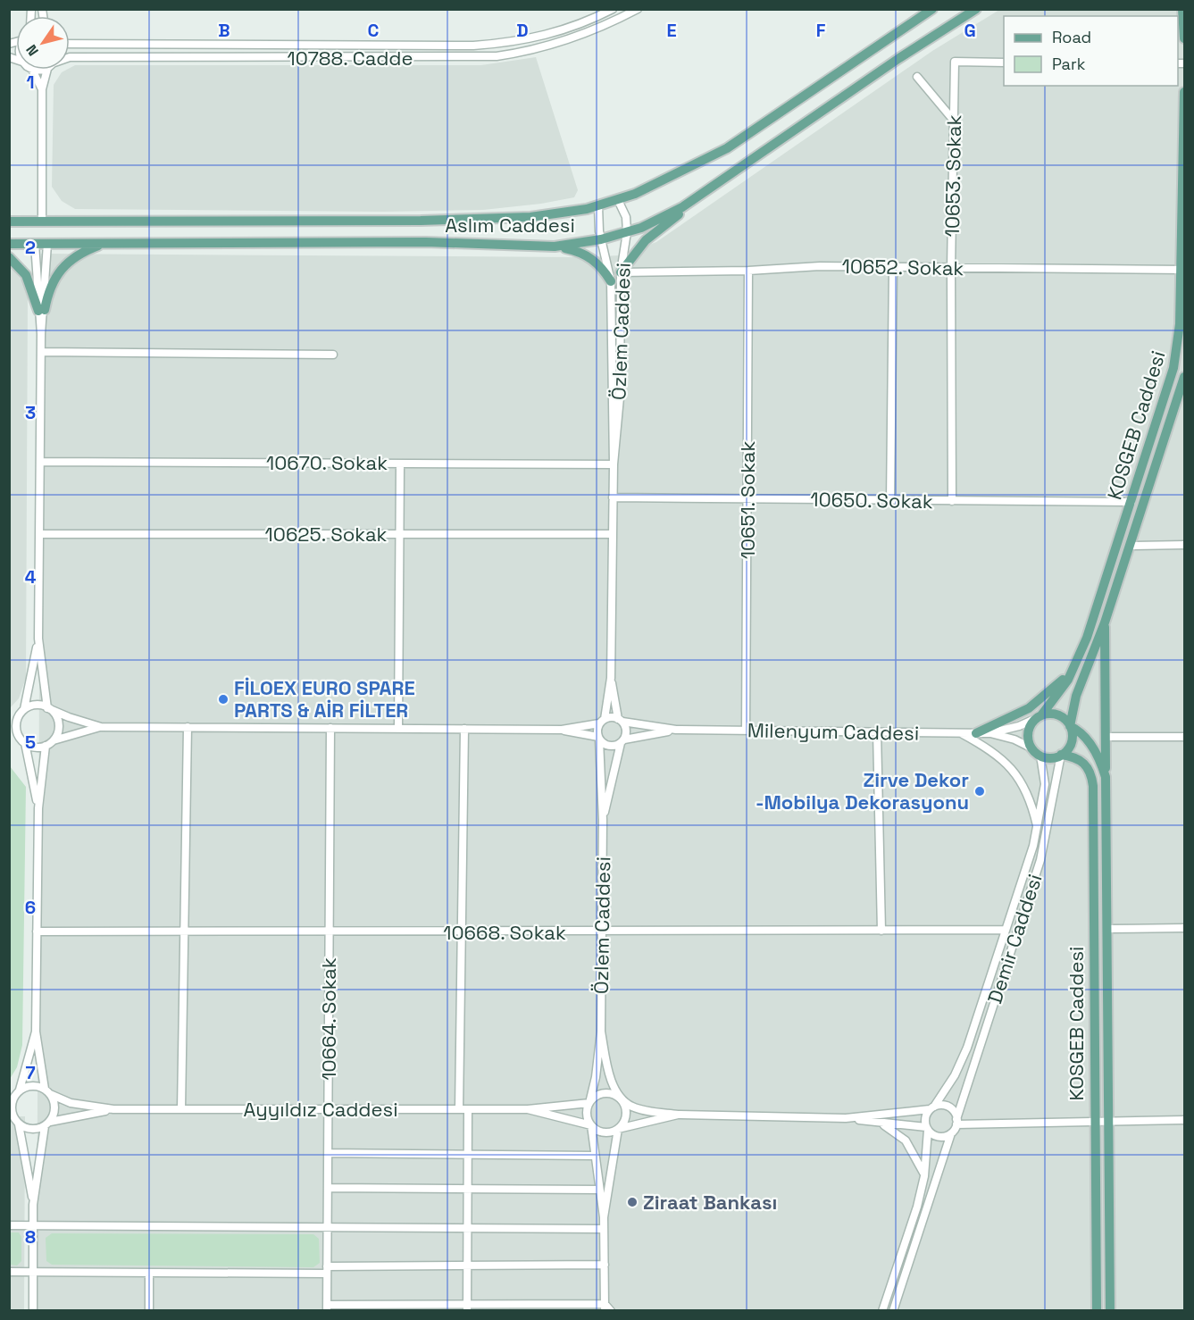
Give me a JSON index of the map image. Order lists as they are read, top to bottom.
{
  "streets": {
    "main road": ["Aslım Caddesi", "KOSGEB Caddesi"],
    "street": [
      "10788. Cadde",
      "10653. Sokak",
      "10652. Sokak",
      "Özlem Caddesi",
      "10670. Sokak",
      "10651. Sokak",
      "10650. Sokak",
      "10625. Sokak",
      "Milenyum Caddesi",
      "10668. Sokak",
      "Demir Caddesi",
      "10664. Sokak",
      "Ayyıldız Caddesi"
    ]
  },
  "crossings": [
    ["10653. Sokak", "10652. Sokak"],
    ["10653. Sokak", "10650. Sokak"],
    ["Aslım Caddesi", "Özlem Caddesi"],
    ["10652. Sokak", "Özlem Caddesi"],
    ["10652. Sokak", "KOSGEB Caddesi"],
    ["10652. Sokak", "10651. Sokak"],
    ["Özlem Caddesi", "10670. Sokak"],
    ["Özlem Caddesi", "10650. Sokak"],
    ["Özlem Caddesi", "10625. Sokak"],
    ["Özlem Caddesi", "10668. Sokak"],
    ["Özlem Caddesi", "Ayyıldız Caddesi"],
    ["KOSGEB Caddesi", "10650. Sokak"],
    ["KOSGEB Caddesi", "Milenyum Caddesi"],
    ["KOSGEB Caddesi", "Demir Caddesi"],
    ["10651. Sokak", "10650. Sokak"],
    ["10651. Sokak", "Milenyum Caddesi"],
    ["Milenyum Caddesi", "Demir Caddesi"],
    ["10668. Sokak", "Demir Caddesi"],
    ["10668. Sokak", "10664. Sokak"],
    ["10664. Sokak", "Ayyıldız Caddesi"]
  ],
  "places": ["FİLOEX EURO SPARE PARTS & AİR FİLTER", "Zirve Dekor -Mobilya Dekorasyonu", "Ziraat Bankası"],
  "legend": ["Road", "Park"],
  "north": "bottom left",
  "grid": {
    "columns": [
      "B",
      "C",
      "D",
      "E",
      "F",
      "G"
    ],
    "rows": [
      "1",
      "2",
      "3",
      "4",
      "5",
      "6",
      "7",
      "8"
    ]
  }
}
